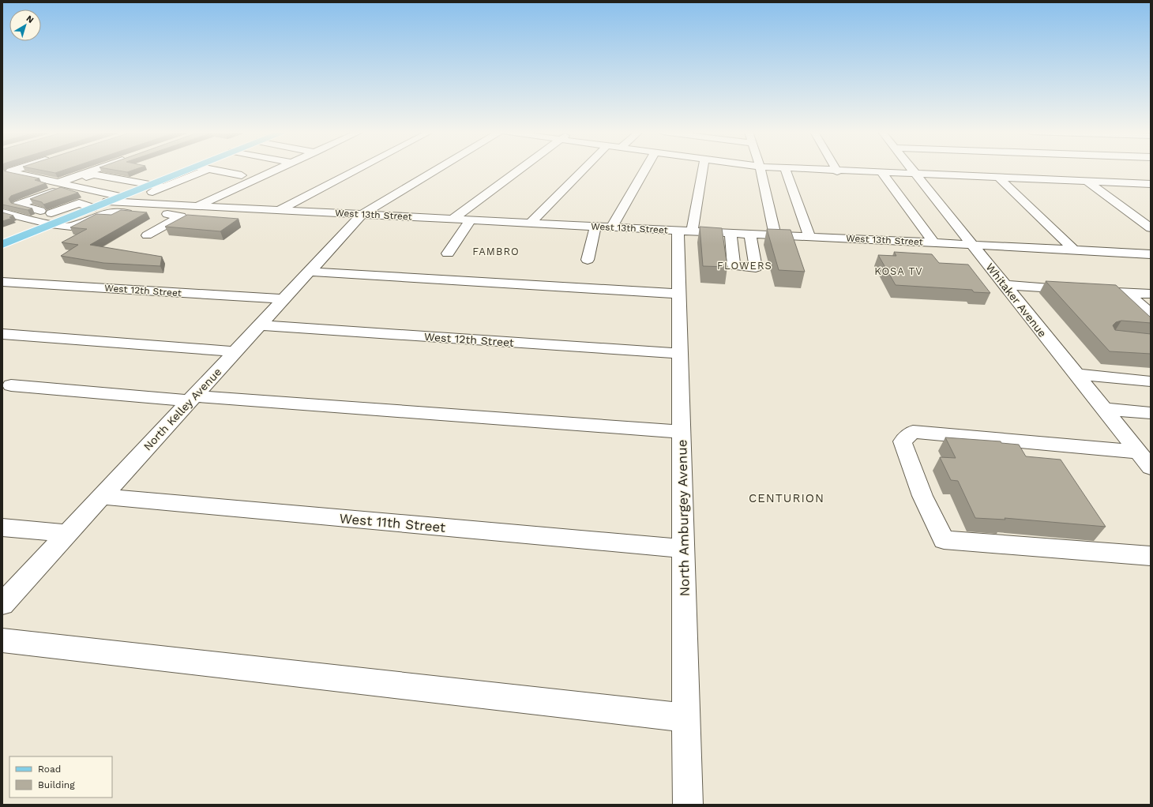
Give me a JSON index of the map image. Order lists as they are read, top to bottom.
{
  "streets": {
    "street": [
      "West 13th Street",
      "West 12th Street",
      "Whitaker Avenue",
      "North Kelley Avenue",
      "North Amburgey Avenue",
      "West 11th Street"
    ]
  },
  "crossings": [
    ["West 13th Street", "Whitaker Avenue"],
    ["West 13th Street", "North Kelley Avenue"],
    ["West 13th Street", "North Amburgey Avenue"],
    ["West 12th Street", "North Kelley Avenue"],
    ["West 12th Street", "North Amburgey Avenue"],
    ["North Kelley Avenue", "West 11th Street"],
    ["North Amburgey Avenue", "West 11th Street"]
  ],
  "districts": [
    "FAMBRO",
    "FLOWERS",
    "KOSA TV",
    "CENTURION"
  ],
  "legend": ["Road", "Building"],
  "north": "top right"
}
